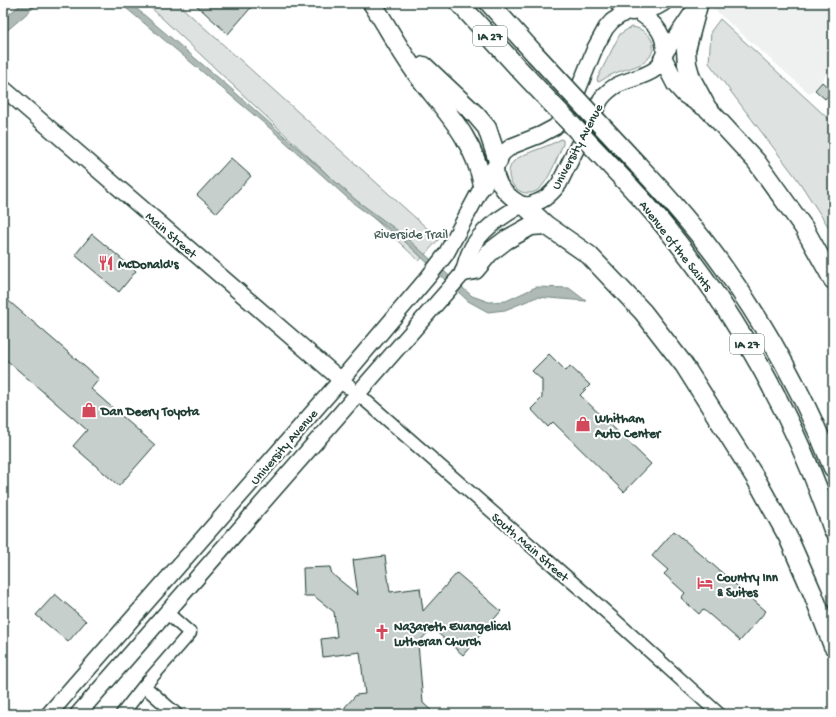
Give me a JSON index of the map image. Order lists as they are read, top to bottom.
{
  "streets": {
    "highway": ["IA 27", "Avenue of the Saints"],
    "main road": ["University Avenue", "Main Street", "South Main Street"]
  },
  "crossings": [
    ["University Avenue", "Main Street"],
    ["University Avenue", "South Main Street"],
    ["Main Street", "South Main Street"]
  ],
  "parks": ["Riverside Trail"],
  "places": {
    "restaurant": ["McDonald's"],
    "shop": ["Dan Deery Toyota", "Whitham Auto Center"],
    "hotel": ["Country Inn & Suites"],
    "church": ["Nazareth Evangelical Lutheran Church"]
  }
}
